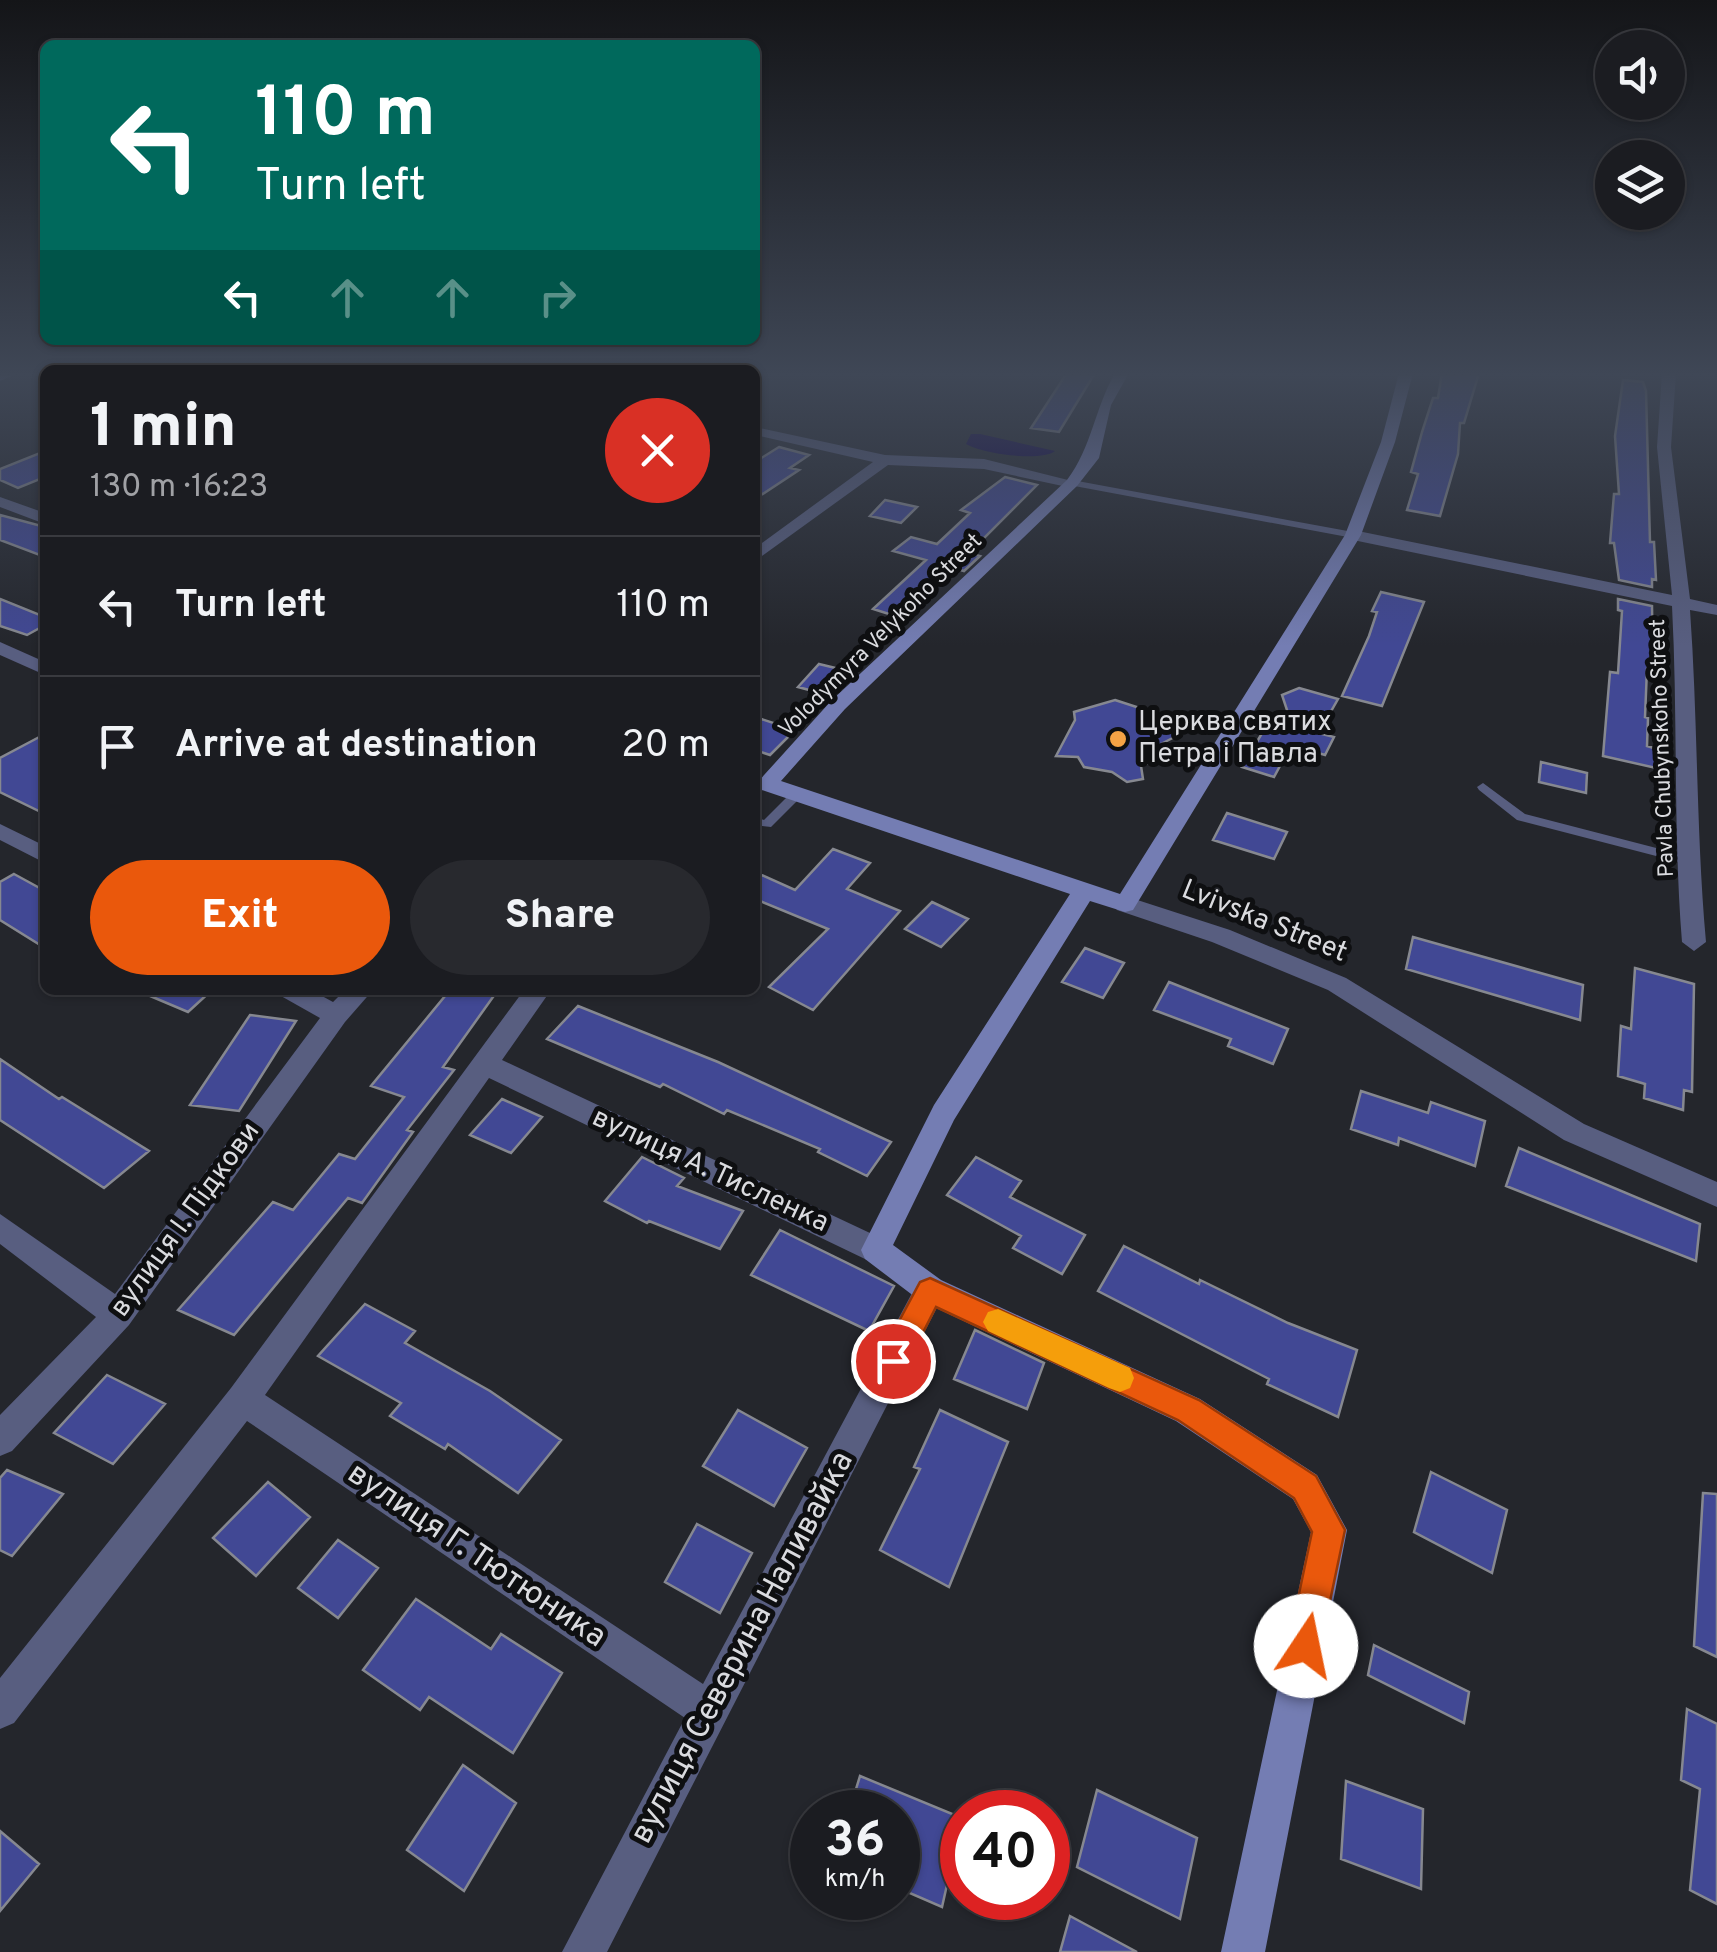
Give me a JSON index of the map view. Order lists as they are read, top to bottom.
{
  "streets": {
    "street": [
      "Volodymyra Velykoho Street",
      "Pavla Chubynskoho Street",
      "Lvivska Street",
      "вулиця А. Тисленка",
      "вулиця І. Підкови",
      "вулиця Г. Тютюника",
      "вулиця Северина Наливайка"
    ]
  },
  "crossings": [
    ["Volodymyra Velykoho Street", "Lvivska Street"],
    ["вулиця А. Тисленка", "вулиця Северина Наливайка"],
    ["вулиця Г. Тютюника", "вулиця Северина Наливайка"]
  ],
  "places": ["Церква святих Петра і Павла"],
  "page": {
    "turn": ["110 m", "Turn left"],
    "heading": ["1 min", "130 m · 16:23"],
    "list": [
      {
        "name": "Turn left",
        "value": "110 m"
      },
      {
        "name": "Arrive at destination",
        "value": "20 m"
      }
    ],
    "buttons": ["Exit", "Share"],
    "speed": "36 km/h",
    "limit": "40"
  }
}
